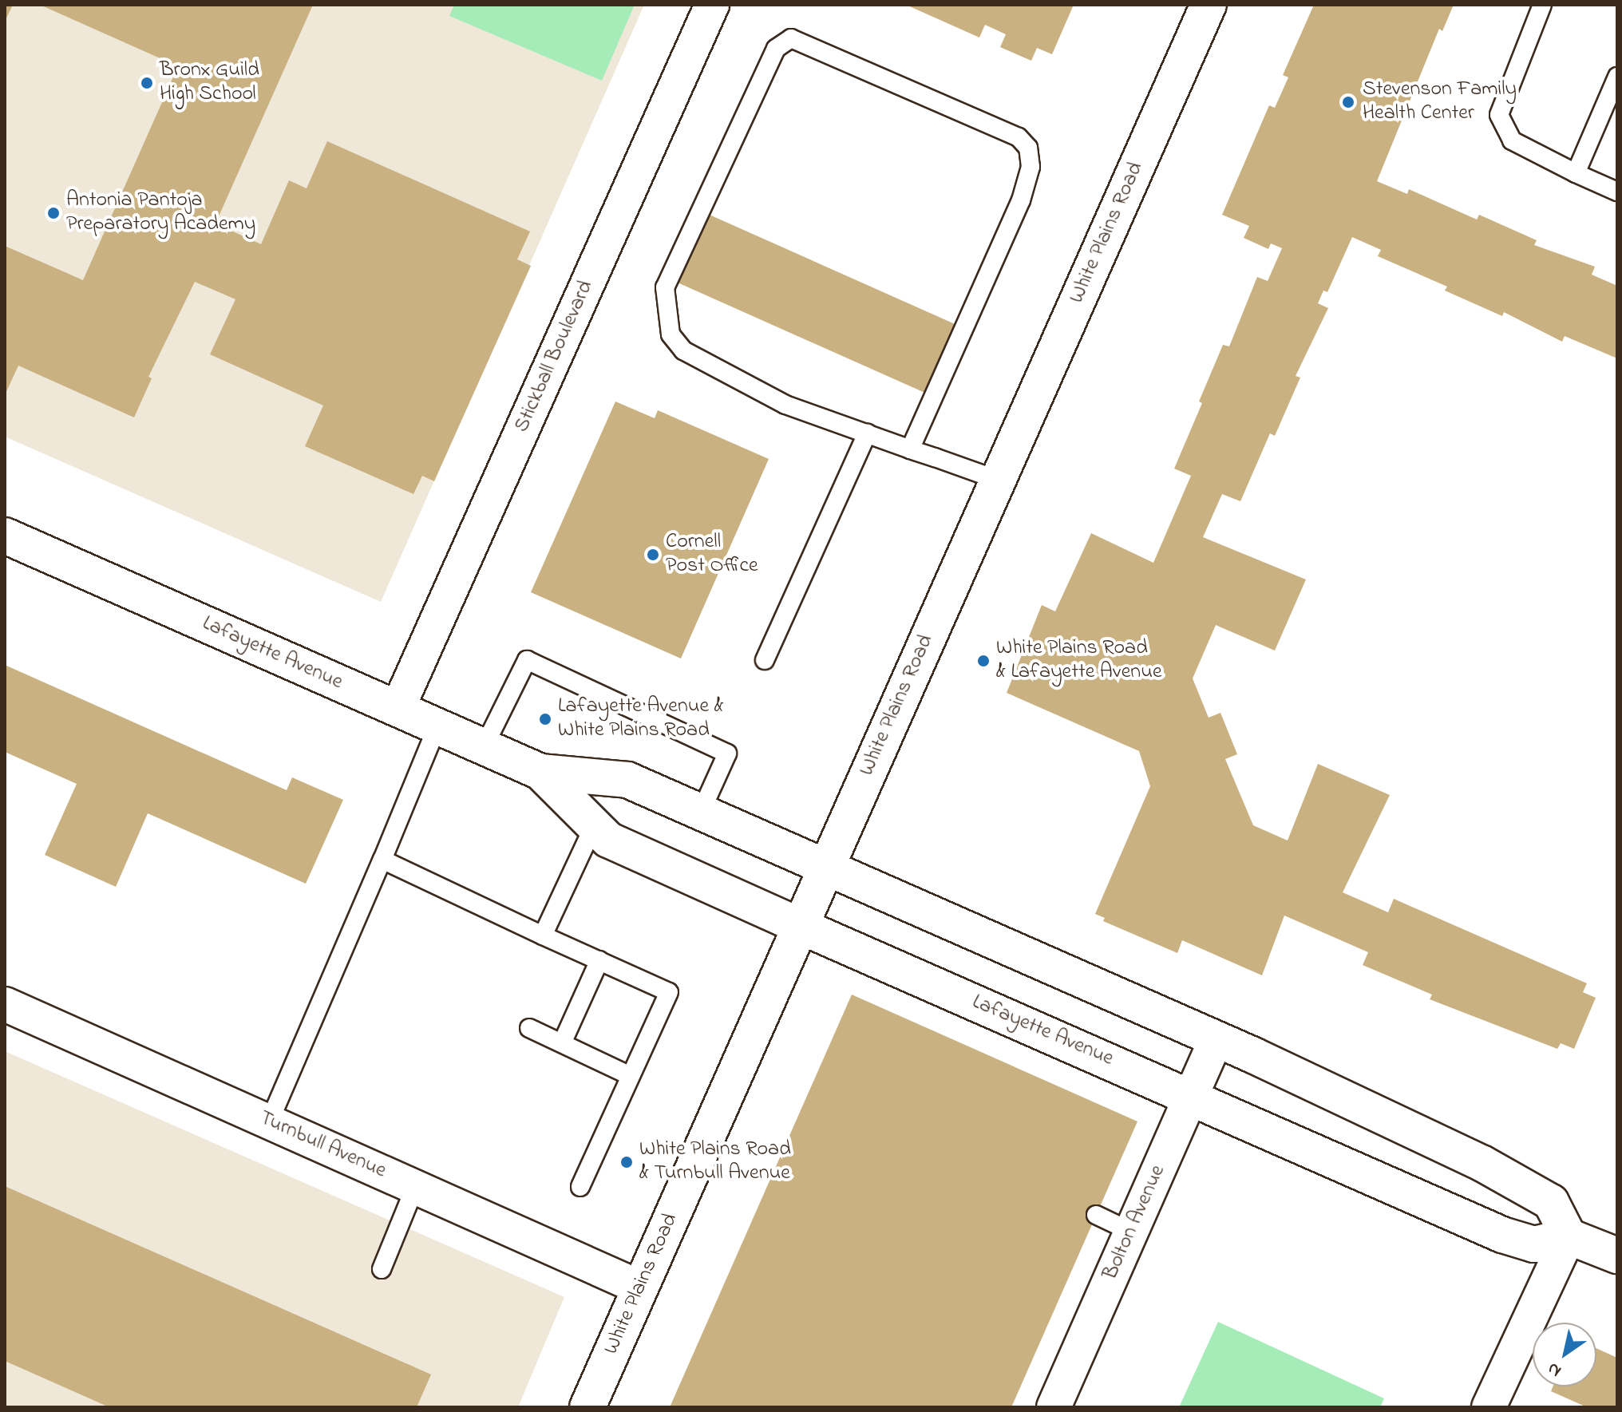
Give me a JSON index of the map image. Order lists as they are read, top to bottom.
{
  "streets": {
    "street": [
      "White Plains Road",
      "Stickball Boulevard",
      "Lafayette Avenue",
      "Turnbull Avenue",
      "Bolton Avenue"
    ]
  },
  "crossings": [
    ["White Plains Road", "Lafayette Avenue"],
    ["White Plains Road", "Turnbull Avenue"],
    ["Stickball Boulevard", "Lafayette Avenue"],
    ["Lafayette Avenue", "Bolton Avenue"]
  ],
  "places": [
    "Bronx Guild High School",
    "Stevenson Family Health Center",
    "Antonia Pantoja Preparatory Academy",
    "Cornell Post Office",
    "White Plains Road & Lafayette Avenue",
    "Lafayette Avenue & White Plains Road",
    "White Plains Road & Turnbull Avenue"
  ],
  "north": "bottom left"
}
